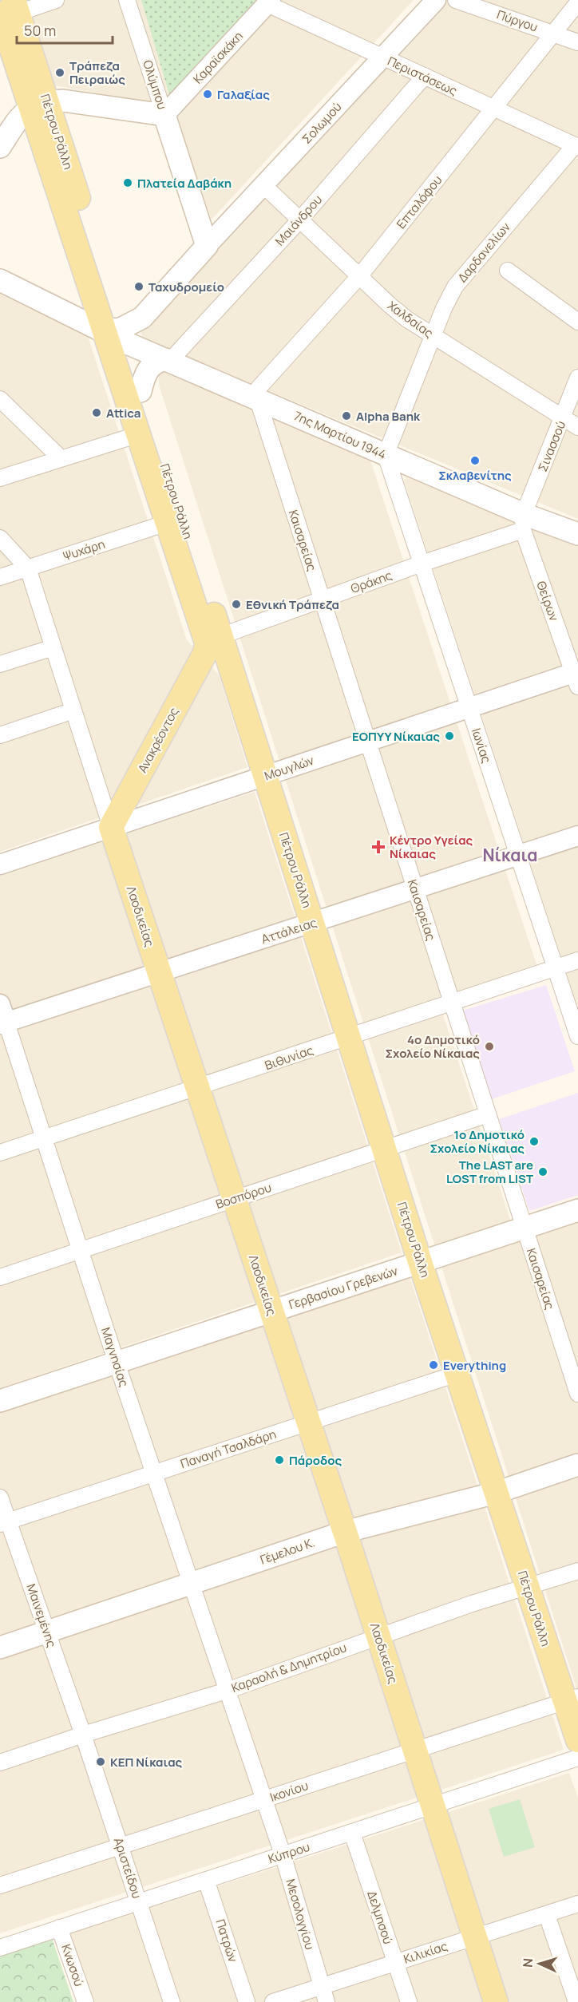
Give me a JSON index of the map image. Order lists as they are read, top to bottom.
{
  "streets": {
    "main road": [
      "Πέτρου Ράλλη",
      "7ης Μαρτίου 1944",
      "Ανακρέοντος",
      "Λαοδικείας",
      "Γερβασίου Γρεβενών",
      "Γέμελου Κ."
    ],
    "street": [
      "Πύργου",
      "Καραϊσκάκη",
      "Περιστάσεως",
      "Ολύμπου",
      "Σολωμού",
      "Επταλόφου",
      "Μαιάνδρου",
      "Δαρδανελίων",
      "Χαλδαίας",
      "Σινασσού",
      "Καισαρείας",
      "Ψυχάρη",
      "Θράκης",
      "Θείρων",
      "Ιωνίας",
      "Μουγλών",
      "Αττάλειας",
      "Βιθυνίας",
      "Βοσπόρου",
      "Μαγνησίας",
      "Παναγή Τσαλδάρη",
      "Μαινεμένης",
      "Καραολή & Δημητρίου",
      "Ικονίου",
      "Κύπρου",
      "Αριστείδου",
      "Μεσολογγίου",
      "Δελμησού",
      "Πατρών",
      "Κιλικίας",
      "Κνωσού"
    ]
  },
  "crossings": [
    ["Πύργου", "Επταλόφου"],
    ["Καραϊσκάκη", "Περιστάσεως"],
    ["Καραϊσκάκη", "Ολύμπου"],
    ["Περιστάσεως", "Σολωμού"],
    ["Περιστάσεως", "Επταλόφου"],
    ["Περιστάσεως", "Μαιάνδρου"],
    ["Περιστάσεως", "Δαρδανελίων"],
    ["Σολωμού", "Χαλδαίας"],
    ["Πέτρου Ράλλη", "7ης Μαρτίου 1944"],
    ["Πέτρου Ράλλη", "Ψυχάρη"],
    ["Πέτρου Ράλλη", "Θράκης"],
    ["Πέτρου Ράλλη", "Ανακρέοντος"],
    ["Πέτρου Ράλλη", "Μουγλών"],
    ["Πέτρου Ράλλη", "Αττάλειας"],
    ["Πέτρου Ράλλη", "Βιθυνίας"],
    ["Πέτρου Ράλλη", "Βοσπόρου"],
    ["Πέτρου Ράλλη", "Γερβασίου Γρεβενών"],
    ["Πέτρου Ράλλη", "Παναγή Τσαλδάρη"],
    ["Πέτρου Ράλλη", "Γέμελου Κ."],
    ["Πέτρου Ράλλη", "Καραολή & Δημητρίου"],
    ["Πέτρου Ράλλη", "Ικονίου"],
    ["Επταλόφου", "Χαλδαίας"],
    ["Επταλόφου", "7ης Μαρτίου 1944"],
    ["Επταλόφου", "Καισαρείας"],
    ["Μαιάνδρου", "Χαλδαίας"],
    ["Μαιάνδρου", "7ης Μαρτίου 1944"],
    ["Δαρδανελίων", "Χαλδαίας"],
    ["Δαρδανελίων", "7ης Μαρτίου 1944"],
    ["Δαρδανελίων", "Ιωνίας"],
    ["Χαλδαίας", "Σινασσού"],
    ["7ης Μαρτίου 1944", "Σινασσού"],
    ["7ης Μαρτίου 1944", "Καισαρείας"],
    ["7ης Μαρτίου 1944", "Θράκης"],
    ["7ης Μαρτίου 1944", "Θείρων"],
    ["7ης Μαρτίου 1944", "Ιωνίας"],
    ["Σινασσού", "Θράκης"],
    ["Σινασσού", "Θείρων"],
    ["Καισαρείας", "Θράκης"],
    ["Καισαρείας", "Μουγλών"],
    ["Καισαρείας", "Αττάλειας"],
    ["Καισαρείας", "Βιθυνίας"],
    ["Καισαρείας", "Βοσπόρου"],
    ["Καισαρείας", "Γερβασίου Γρεβενών"],
    ["Ψυχάρη", "Λαοδικείας"],
    ["Θράκης", "Θείρων"],
    ["Θράκης", "Ανακρέοντος"],
    ["Θράκης", "Ιωνίας"],
    ["Θείρων", "Μουγλών"],
    ["Ανακρέοντος", "Μουγλών"],
    ["Ανακρέοντος", "Λαοδικείας"],
    ["Ιωνίας", "Μουγλών"],
    ["Ιωνίας", "Αττάλειας"],
    ["Ιωνίας", "Βιθυνίας"],
    ["Μουγλών", "Λαοδικείας"],
    ["Λαοδικείας", "Αττάλειας"],
    ["Λαοδικείας", "Βιθυνίας"],
    ["Λαοδικείας", "Βοσπόρου"],
    ["Λαοδικείας", "Γερβασίου Γρεβενών"],
    ["Λαοδικείας", "Παναγή Τσαλδάρη"],
    ["Λαοδικείας", "Γέμελου Κ."],
    ["Λαοδικείας", "Καραολή & Δημητρίου"],
    ["Λαοδικείας", "Ικονίου"],
    ["Λαοδικείας", "Κύπρου"],
    ["Λαοδικείας", "Κιλικίας"],
    ["Αττάλειας", "Μαγνησίας"],
    ["Βιθυνίας", "Μαγνησίας"],
    ["Βοσπόρου", "Μαγνησίας"],
    ["Γερβασίου Γρεβενών", "Μαγνησίας"],
    ["Μαγνησίας", "Παναγή Τσαλδάρη"],
    ["Μαγνησίας", "Γέμελου Κ."],
    ["Μαγνησίας", "Καραολή & Δημητρίου"],
    ["Μαγνησίας", "Μεσολογγίου"],
    ["Παναγή Τσαλδάρη", "Μαινεμένης"],
    ["Γέμελου Κ.", "Μαινεμένης"],
    ["Μαινεμένης", "Καραολή & Δημητρίου"],
    ["Μαινεμένης", "Αριστείδου"],
    ["Καραολή & Δημητρίου", "Αριστείδου"],
    ["Καραολή & Δημητρίου", "Μεσολογγίου"],
    ["Ικονίου", "Αριστείδου"],
    ["Ικονίου", "Μεσολογγίου"],
    ["Κύπρου", "Αριστείδου"],
    ["Κύπρου", "Μεσολογγίου"],
    ["Κύπρου", "Δελμησού"],
    ["Κύπρου", "Πατρών"],
    ["Κύπρου", "Κνωσού"],
    ["Μεσολογγίου", "Κιλικίας"],
    ["Δελμησού", "Κιλικίας"]
  ],
  "districts": ["Νίκαια"],
  "places": {
    "other": [
      "Τράπεζα Πειραιώς",
      "Γαλαξίας",
      "Πλατεία Δαβάκη",
      "Ταχυδρομείο",
      "Attica",
      "Alpha Bank",
      "Σκλαβενίτης",
      "Εθνική Τράπεζα",
      "ΕΟΠΥΥ Νίκαιας",
      "4ο Δημοτικό Σχολείο Νίκαιας",
      "1ο Δημοτικό Σχολείο Νίκαιας",
      "The LAST are LOST from LIST",
      "Everything",
      "Πάροδος",
      "ΚΕΠ Νίκαιας"
    ],
    "health": ["Κέντρο Υγείας Νίκαιας"]
  },
  "scale_bar": "50 m",
  "north": "left"
}
